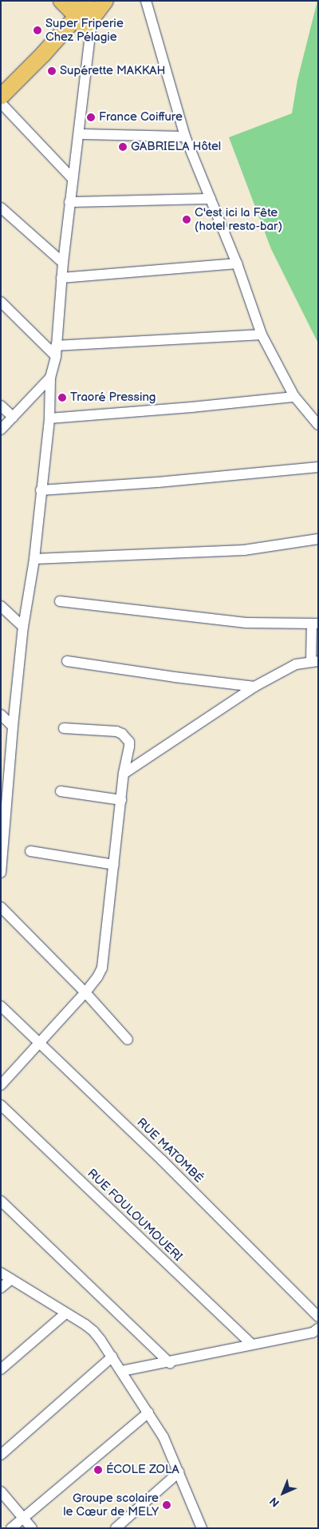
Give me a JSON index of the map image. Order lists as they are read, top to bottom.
{
  "streets": {
    "street": ["RUE MATOMBÉ", "RUE FOULOUMOUERI"]
  },
  "places": [
    "Super Friperie Chez Pélagie",
    "Supérette MAKKAH",
    "France Coiffure",
    "GABRIELA Hôtel",
    "C'est ici la Fête (hotel resto-bar)",
    "Traoré Pressing",
    "ÉCOLE ZOLA",
    "Groupe scolaire le Cœur de MELY"
  ],
  "north": "bottom left"
}
